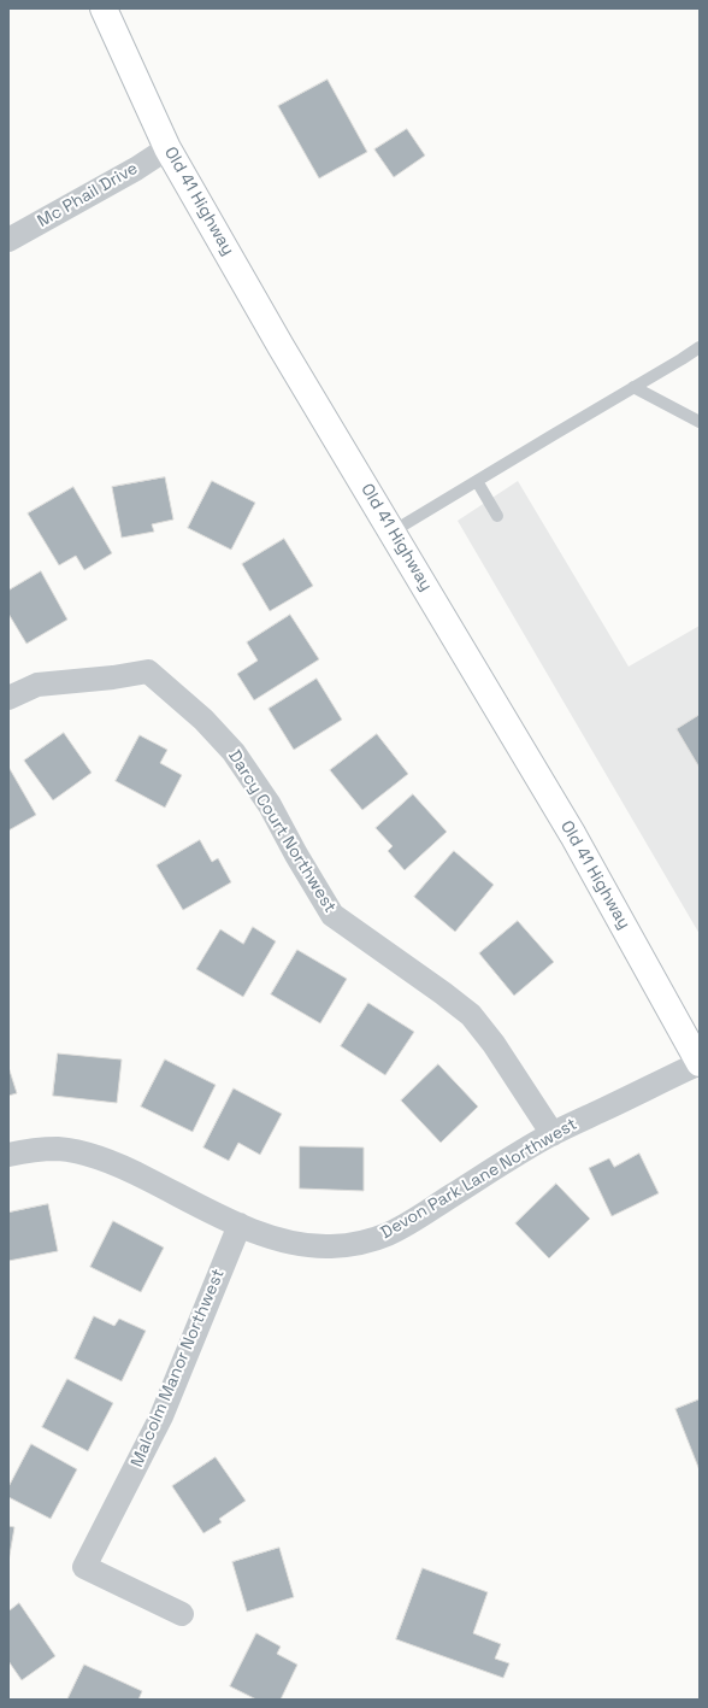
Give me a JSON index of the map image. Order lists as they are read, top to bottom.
{
  "streets": {
    "main road": ["Old 41 Highway"],
    "street": [
      "Mc Phail Drive",
      "Darcy Court Northwest",
      "Devon Park Lane Northwest",
      "Malcolm Manor Northwest"
    ]
  },
  "crossings": [
    ["Mc Phail Drive", "Old 41 Highway"],
    ["Old 41 Highway", "Devon Park Lane Northwest"],
    ["Darcy Court Northwest", "Devon Park Lane Northwest"],
    ["Devon Park Lane Northwest", "Malcolm Manor Northwest"]
  ]
}
